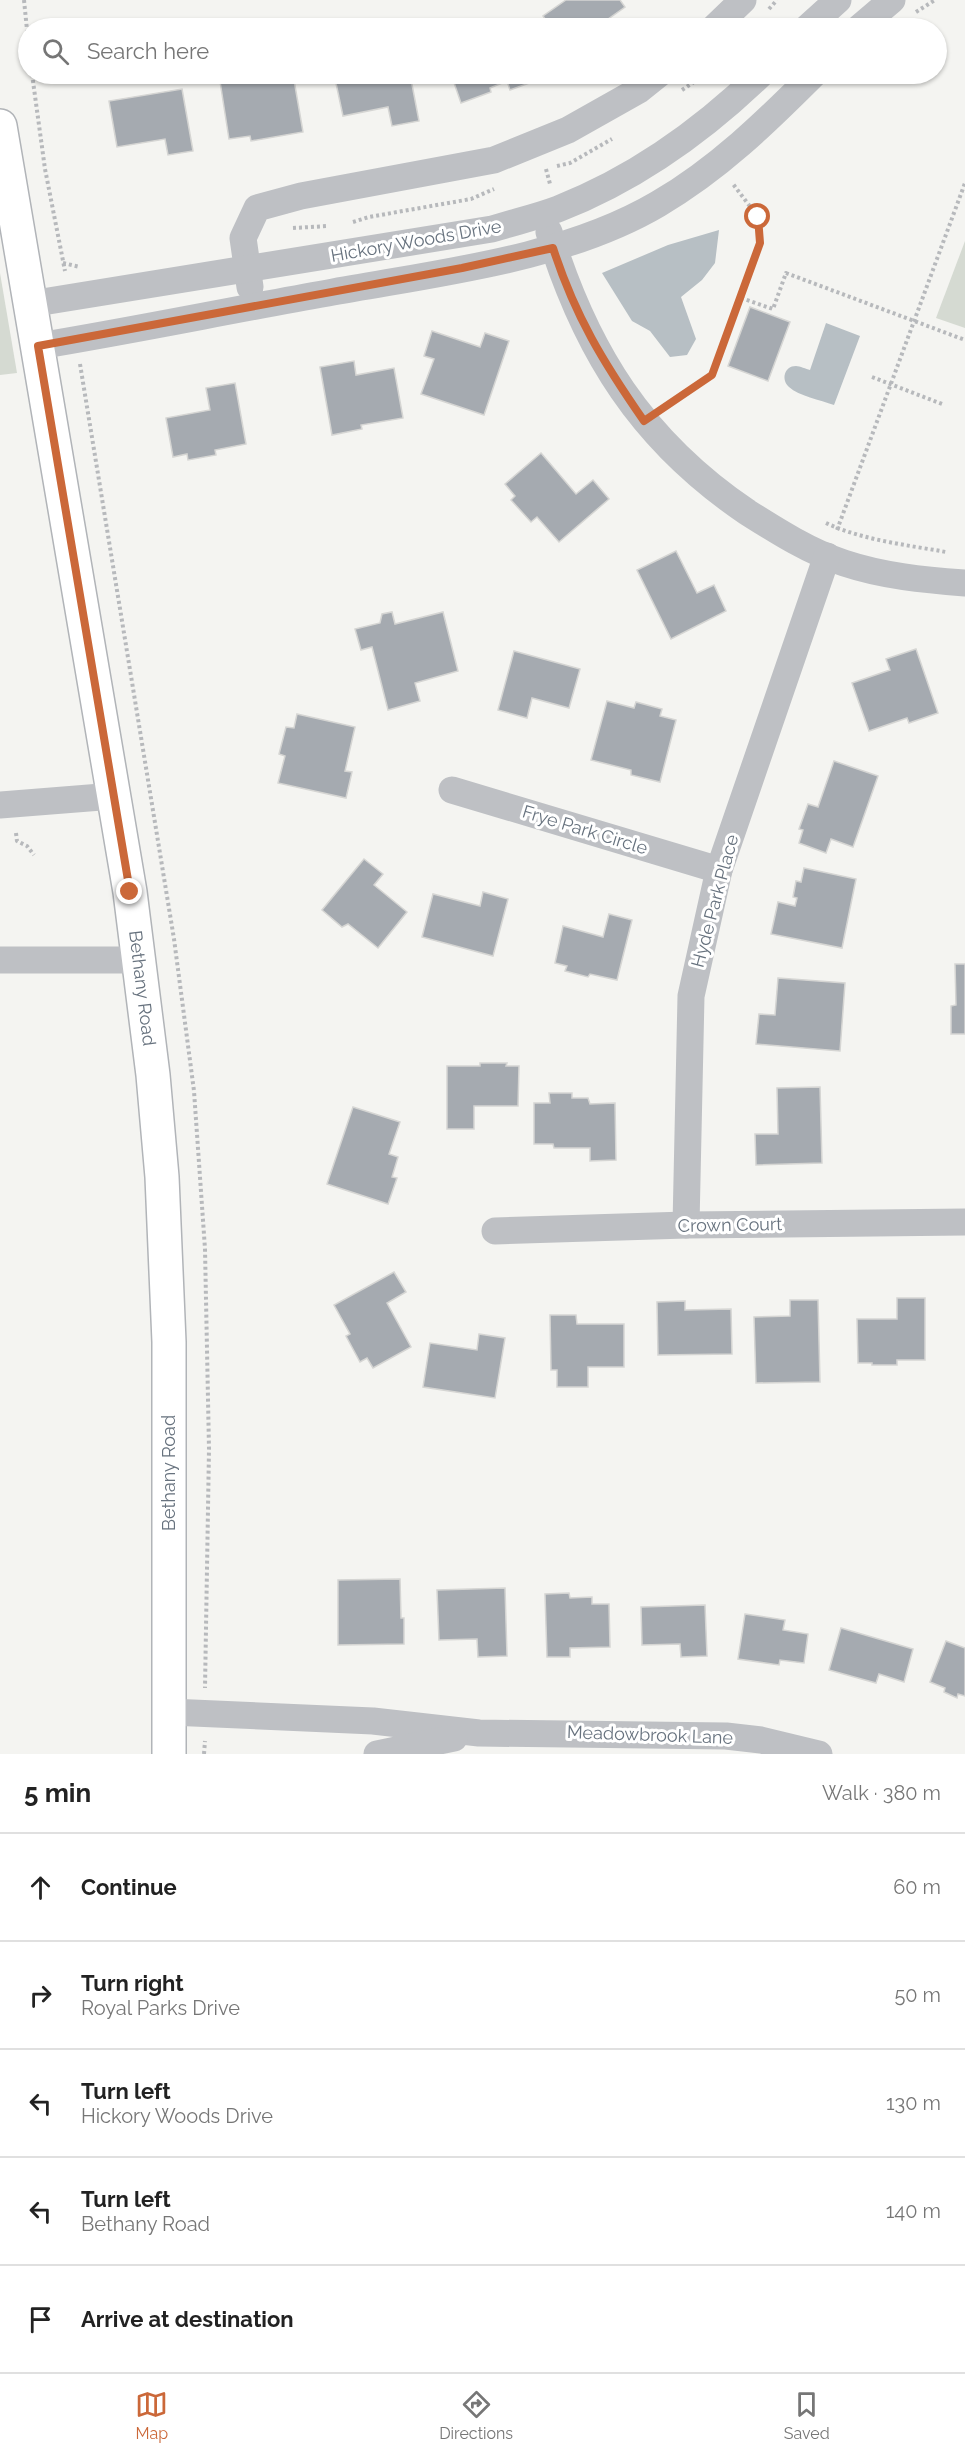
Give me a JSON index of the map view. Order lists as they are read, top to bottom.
{
  "streets": {
    "main road": ["Bethany Road"],
    "street": [
      "Hickory Woods Drive",
      "Frye Park Circle",
      "Hyde Park Place",
      "Crown Court",
      "Meadowbrook Lane"
    ]
  },
  "crossings": [
    ["Hickory Woods Drive", "Bethany Road"],
    ["Frye Park Circle", "Hyde Park Place"],
    ["Hyde Park Place", "Crown Court"],
    ["Bethany Road", "Meadowbrook Lane"]
  ],
  "page": {
    "search": "Search here",
    "heading": ["5 min", "Walk · 380 m"],
    "list": [
      ["Continue", "60 m"],
      ["Turn right", "Royal Parks Drive", "50 m"],
      ["Turn left", "Hickory Woods Drive", "130 m"],
      ["Turn left", "Bethany Road", "140 m"],
      "Arrive at destination"
    ],
    "nav": ["Map", "Directions", "Saved"]
  }
}
